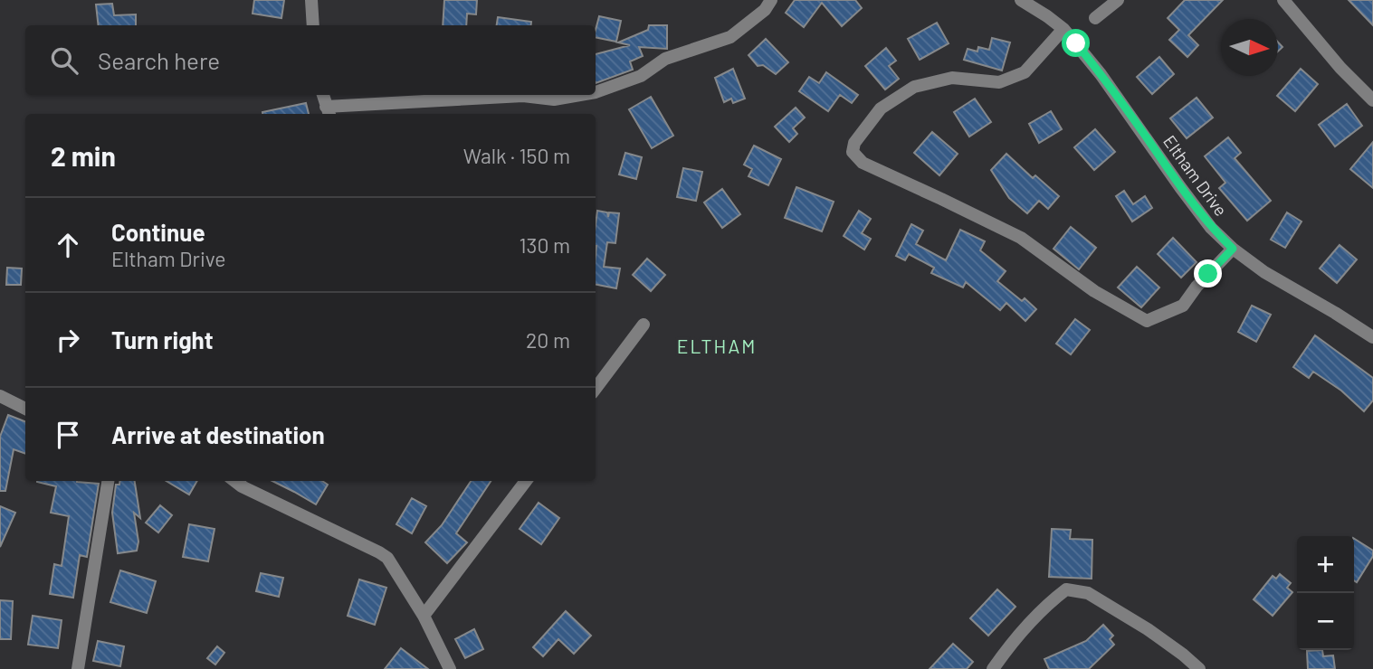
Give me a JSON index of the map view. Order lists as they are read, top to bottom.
{
  "streets": {
    "street": ["Eltham Drive"]
  },
  "districts": ["ELTHAM"],
  "north": "right",
  "page": {
    "search": "Search here",
    "heading": ["2 min", "Walk · 150 m"],
    "list": [
      ["Continue", "Eltham Drive", "130 m"],
      ["Turn right", "20 m"],
      "Arrive at destination"
    ],
    "map_buttons": ["+", "−"]
  }
}
